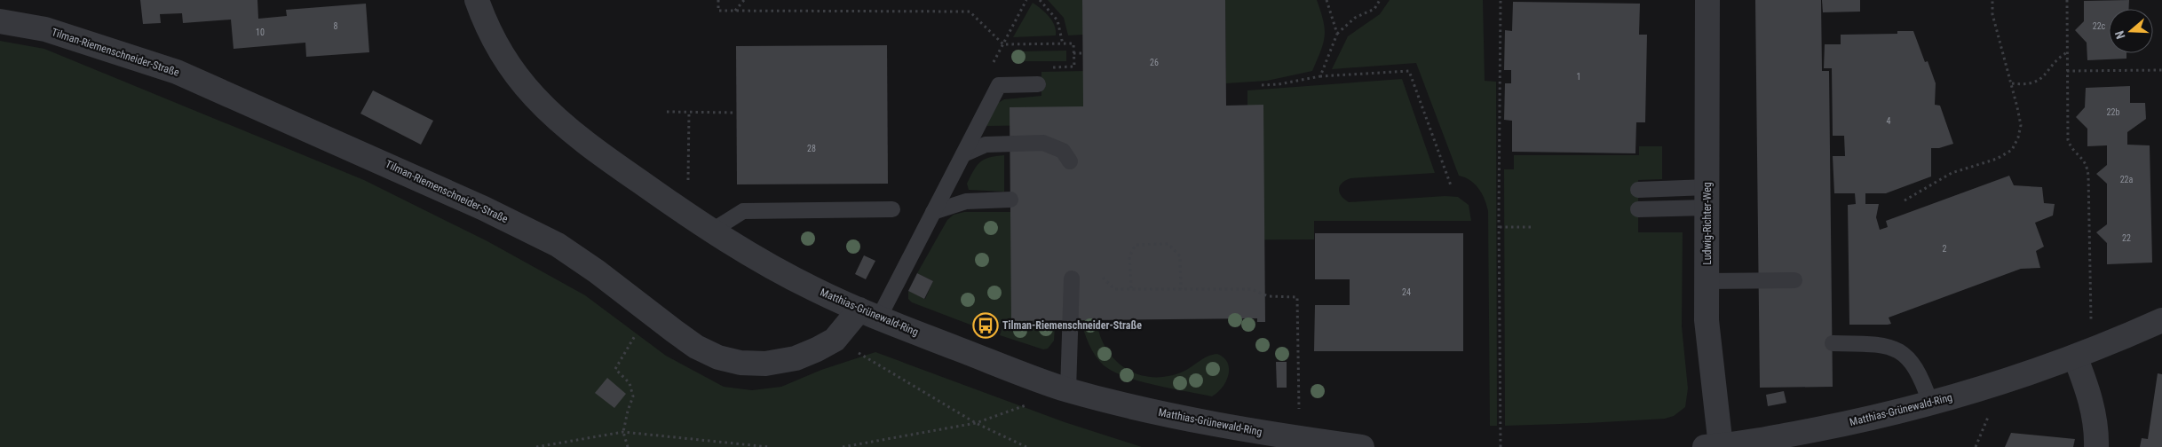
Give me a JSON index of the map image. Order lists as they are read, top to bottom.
{
  "streets": {
    "street": ["Tilman-Riemenschneider-Straße", "Ludwig-Richter-Weg", "Matthias-Grünewald-Ring"]
  },
  "crossings": [
    ["Tilman-Riemenschneider-Straße", "Matthias-Grünewald-Ring"],
    ["Ludwig-Richter-Weg", "Matthias-Grünewald-Ring"]
  ],
  "places": {
    "bus stop": ["Tilman-Riemenschneider-Straße"]
  },
  "house_numbers": [
    "8",
    "22c",
    "10",
    "26",
    "1",
    "22b",
    "4",
    "28",
    "22a",
    "22",
    "2",
    "24"
  ],
  "north": "left"
}
